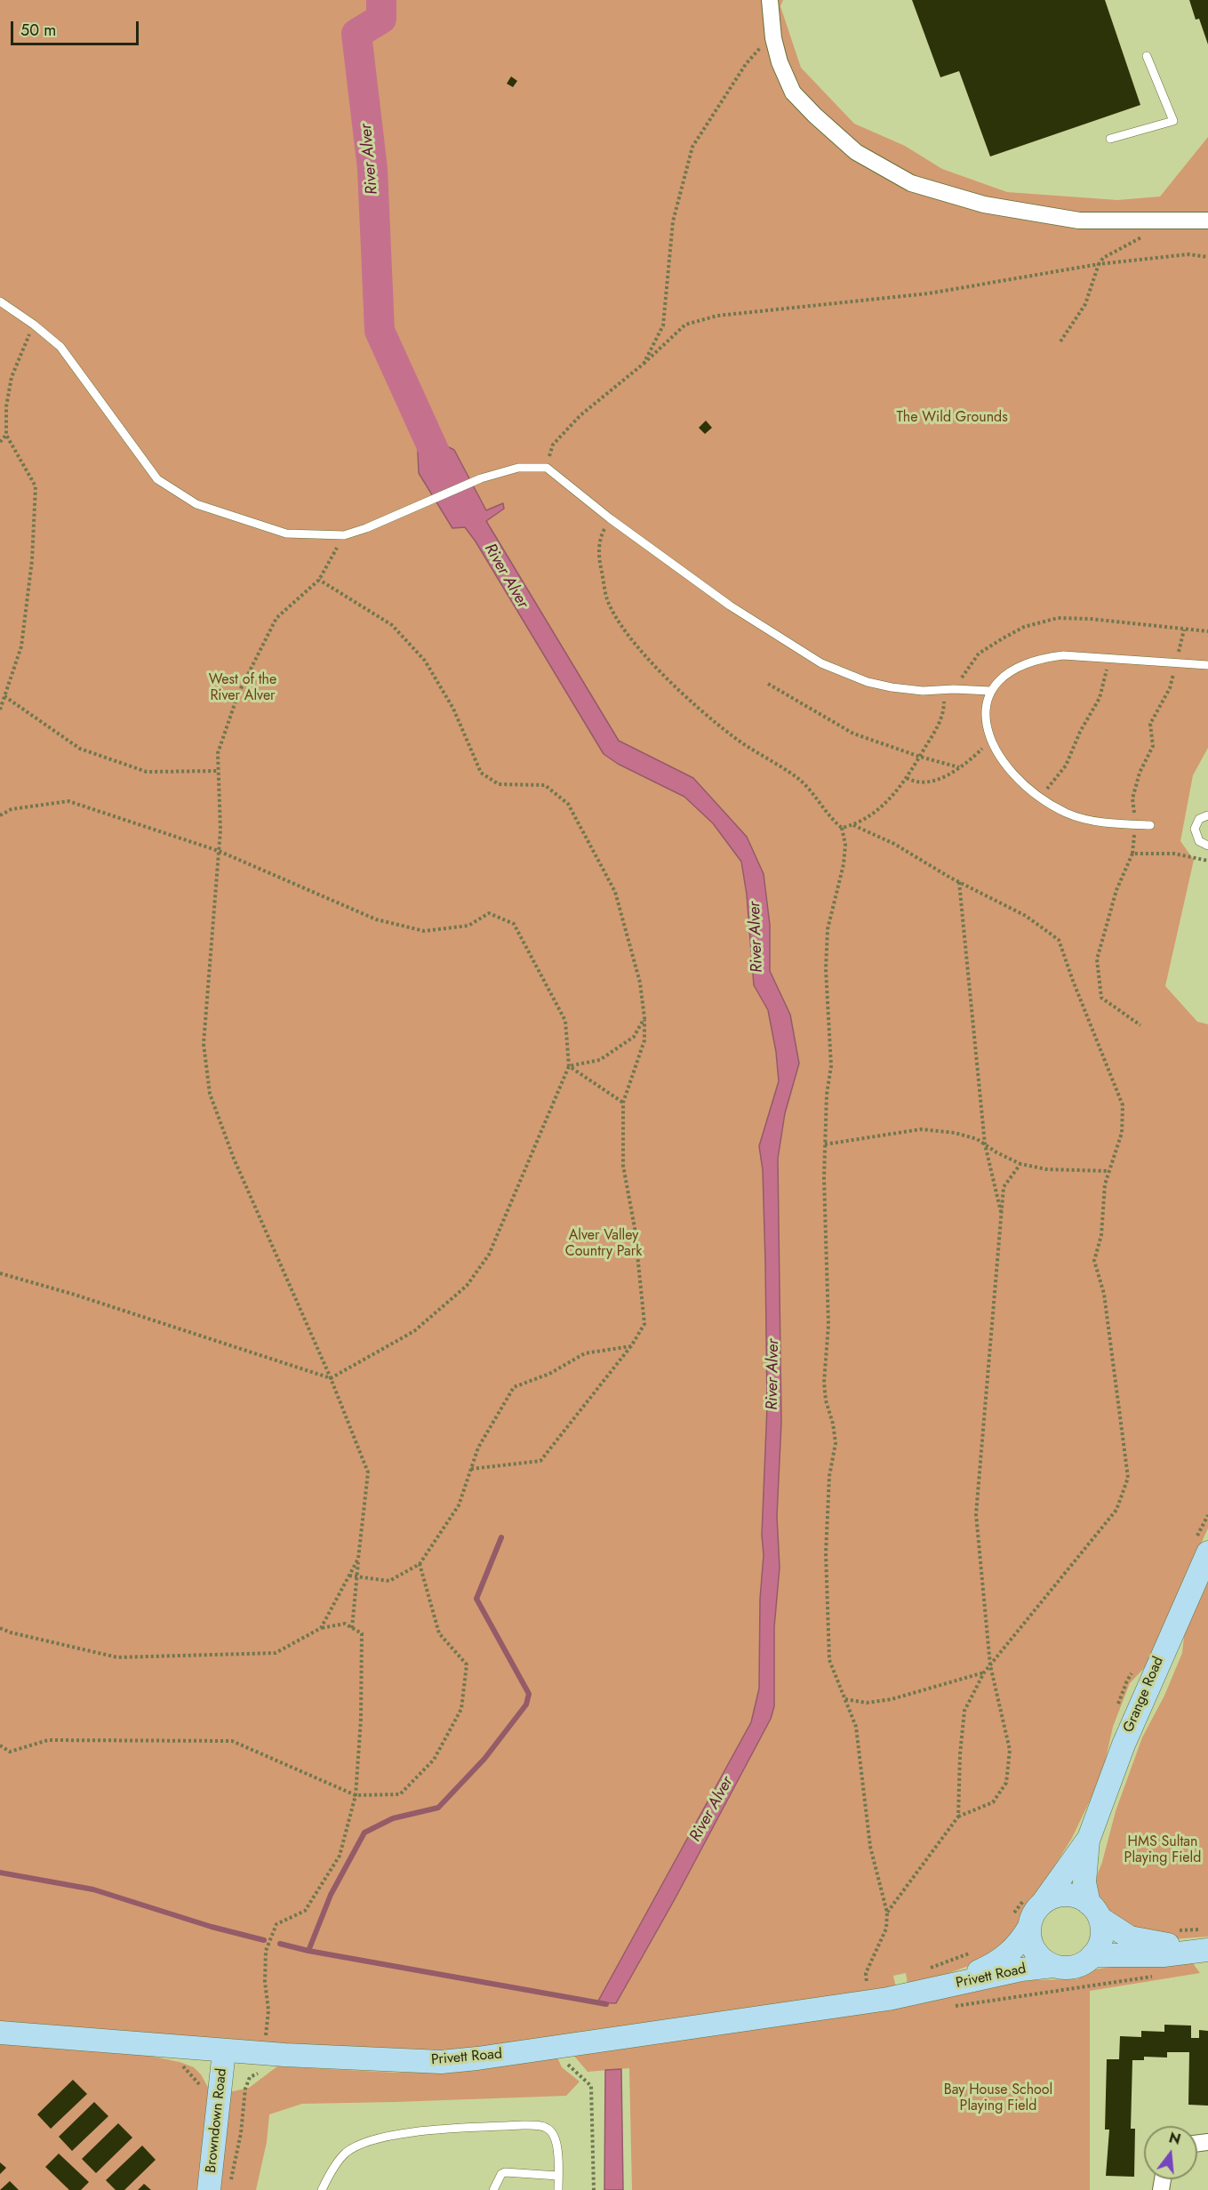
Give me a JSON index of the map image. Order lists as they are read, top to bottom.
{
  "streets": {
    "main road": ["Grange Road", "Privett Road", "Browndown Road"]
  },
  "crossings": [
    ["Grange Road", "Privett Road"],
    ["Privett Road", "Browndown Road"]
  ],
  "water": ["River Alver"],
  "parks": [
    "The Wild Grounds",
    "West of the River Alver",
    "Alver Valley Country Park",
    "HMS Sultan Playing Field",
    "Bay House School Playing Field"
  ],
  "scale_bar": "50 m",
  "north": "top"
}
